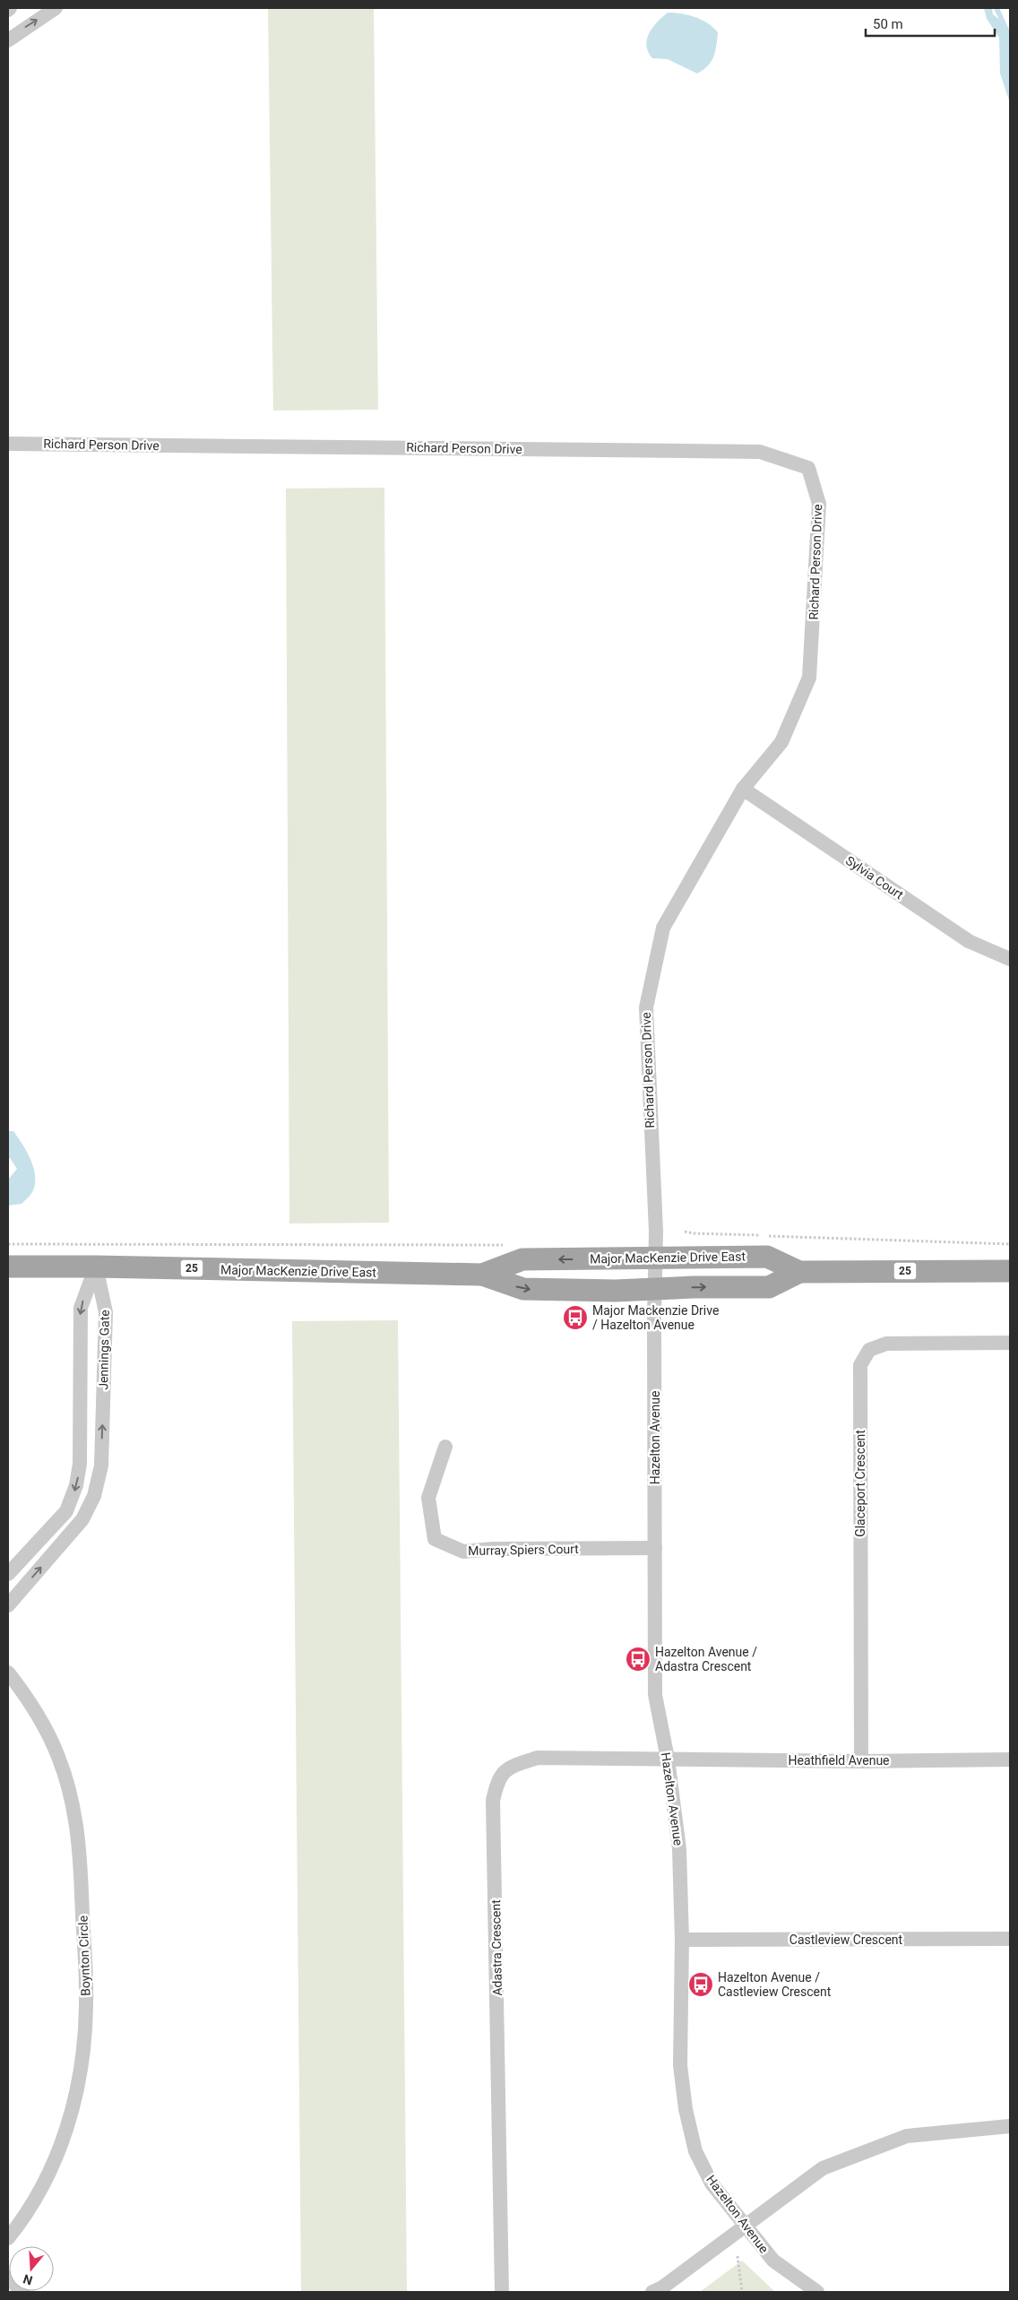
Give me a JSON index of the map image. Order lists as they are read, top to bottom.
{
  "streets": {
    "main road": ["Major MacKenzie Drive East", "25"],
    "street": [
      "Richard Person Drive",
      "Sylvia Court",
      "Jennings Gate",
      "Hazelton Avenue",
      "Glaceport Crescent",
      "Murray Spiers Court",
      "Heathfield Avenue",
      "Castleview Crescent",
      "Adastra Crescent",
      "Boynton Circle"
    ]
  },
  "crossings": [
    ["Richard Person Drive", "Sylvia Court"],
    ["Richard Person Drive", "Major MacKenzie Drive East"],
    ["Richard Person Drive", "Hazelton Avenue"],
    ["Major MacKenzie Drive East", "Jennings Gate"],
    ["Major MacKenzie Drive East", "Hazelton Avenue"],
    ["Hazelton Avenue", "Murray Spiers Court"],
    ["Hazelton Avenue", "Heathfield Avenue"],
    ["Hazelton Avenue", "Castleview Crescent"],
    ["Hazelton Avenue", "Adastra Crescent"],
    ["Glaceport Crescent", "Heathfield Avenue"],
    ["Heathfield Avenue", "Adastra Crescent"]
  ],
  "places": {
    "bus stop": ["Major Mackenzie Drive / Hazelton Avenue", "Hazelton Avenue / Adastra Crescent", "Hazelton Avenue / Castleview Crescent"]
  },
  "scale_bar": "50 m",
  "north": "bottom"
}
